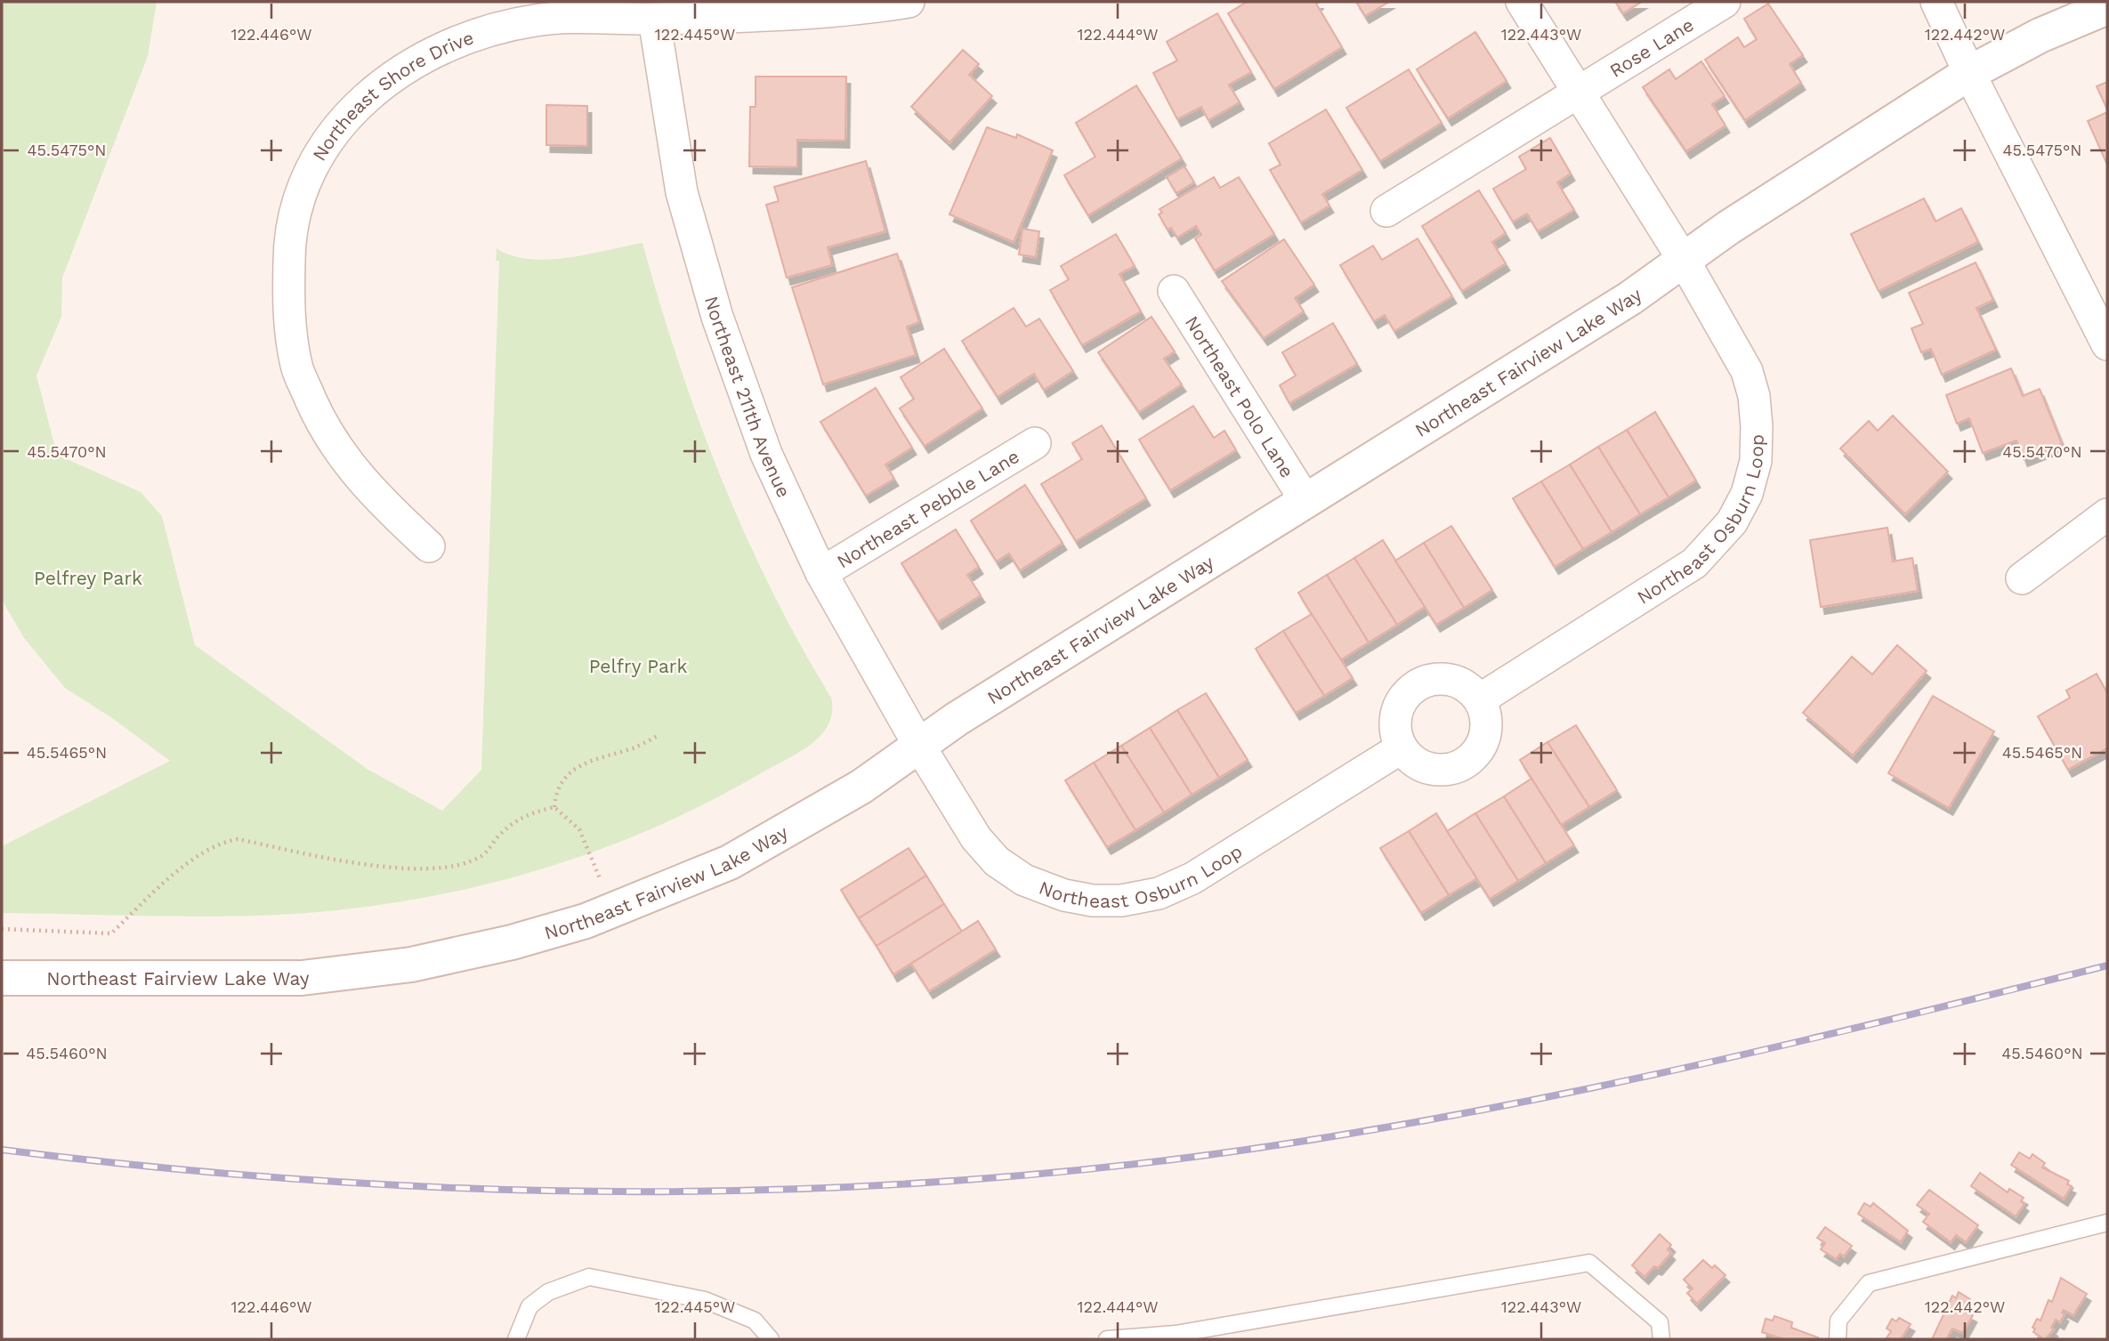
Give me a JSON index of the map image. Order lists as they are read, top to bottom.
{
  "streets": {
    "street": [
      "Rose Lane",
      "Northeast Shore Drive",
      "Northeast Fairview Lake Way",
      "Northeast 211th Avenue",
      "Northeast Polo Lane",
      "Northeast Pebble Lane",
      "Northeast Osburn Loop"
    ]
  },
  "crossings": [
    ["Rose Lane", "Northeast Osburn Loop"],
    ["Northeast Shore Drive", "Northeast 211th Avenue"],
    ["Northeast Fairview Lake Way", "Northeast 211th Avenue"],
    ["Northeast Fairview Lake Way", "Northeast Polo Lane"],
    ["Northeast Fairview Lake Way", "Northeast Osburn Loop"],
    ["Northeast 211th Avenue", "Northeast Pebble Lane"],
    ["Northeast 211th Avenue", "Northeast Osburn Loop"]
  ],
  "parks": ["Pelfrey Park", "Pelfry Park"],
  "coordinates": [
    "122.446°W",
    "122.445°W",
    "122.444°W",
    "122.443°W",
    "122.442°W",
    "45.5475°N",
    "45.5470°N",
    "45.5465°N",
    "45.5460°N"
  ]
}
